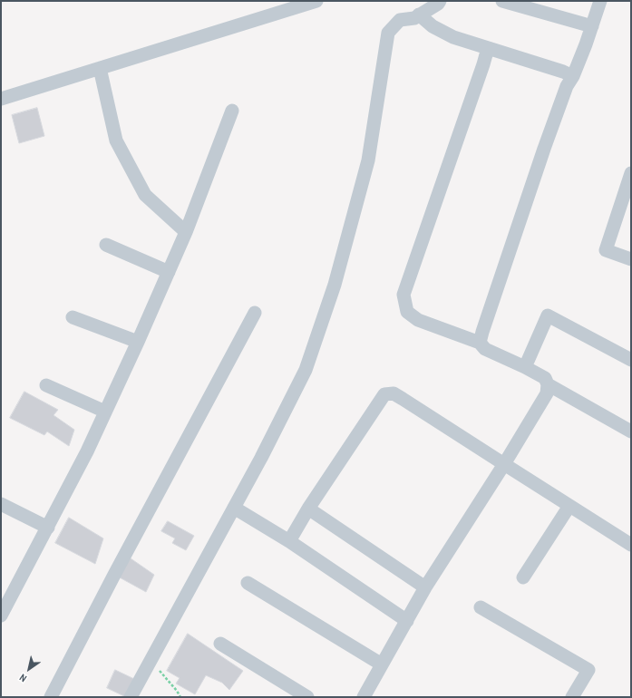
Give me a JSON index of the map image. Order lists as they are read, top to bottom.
{
  "north": "bottom left"
}
